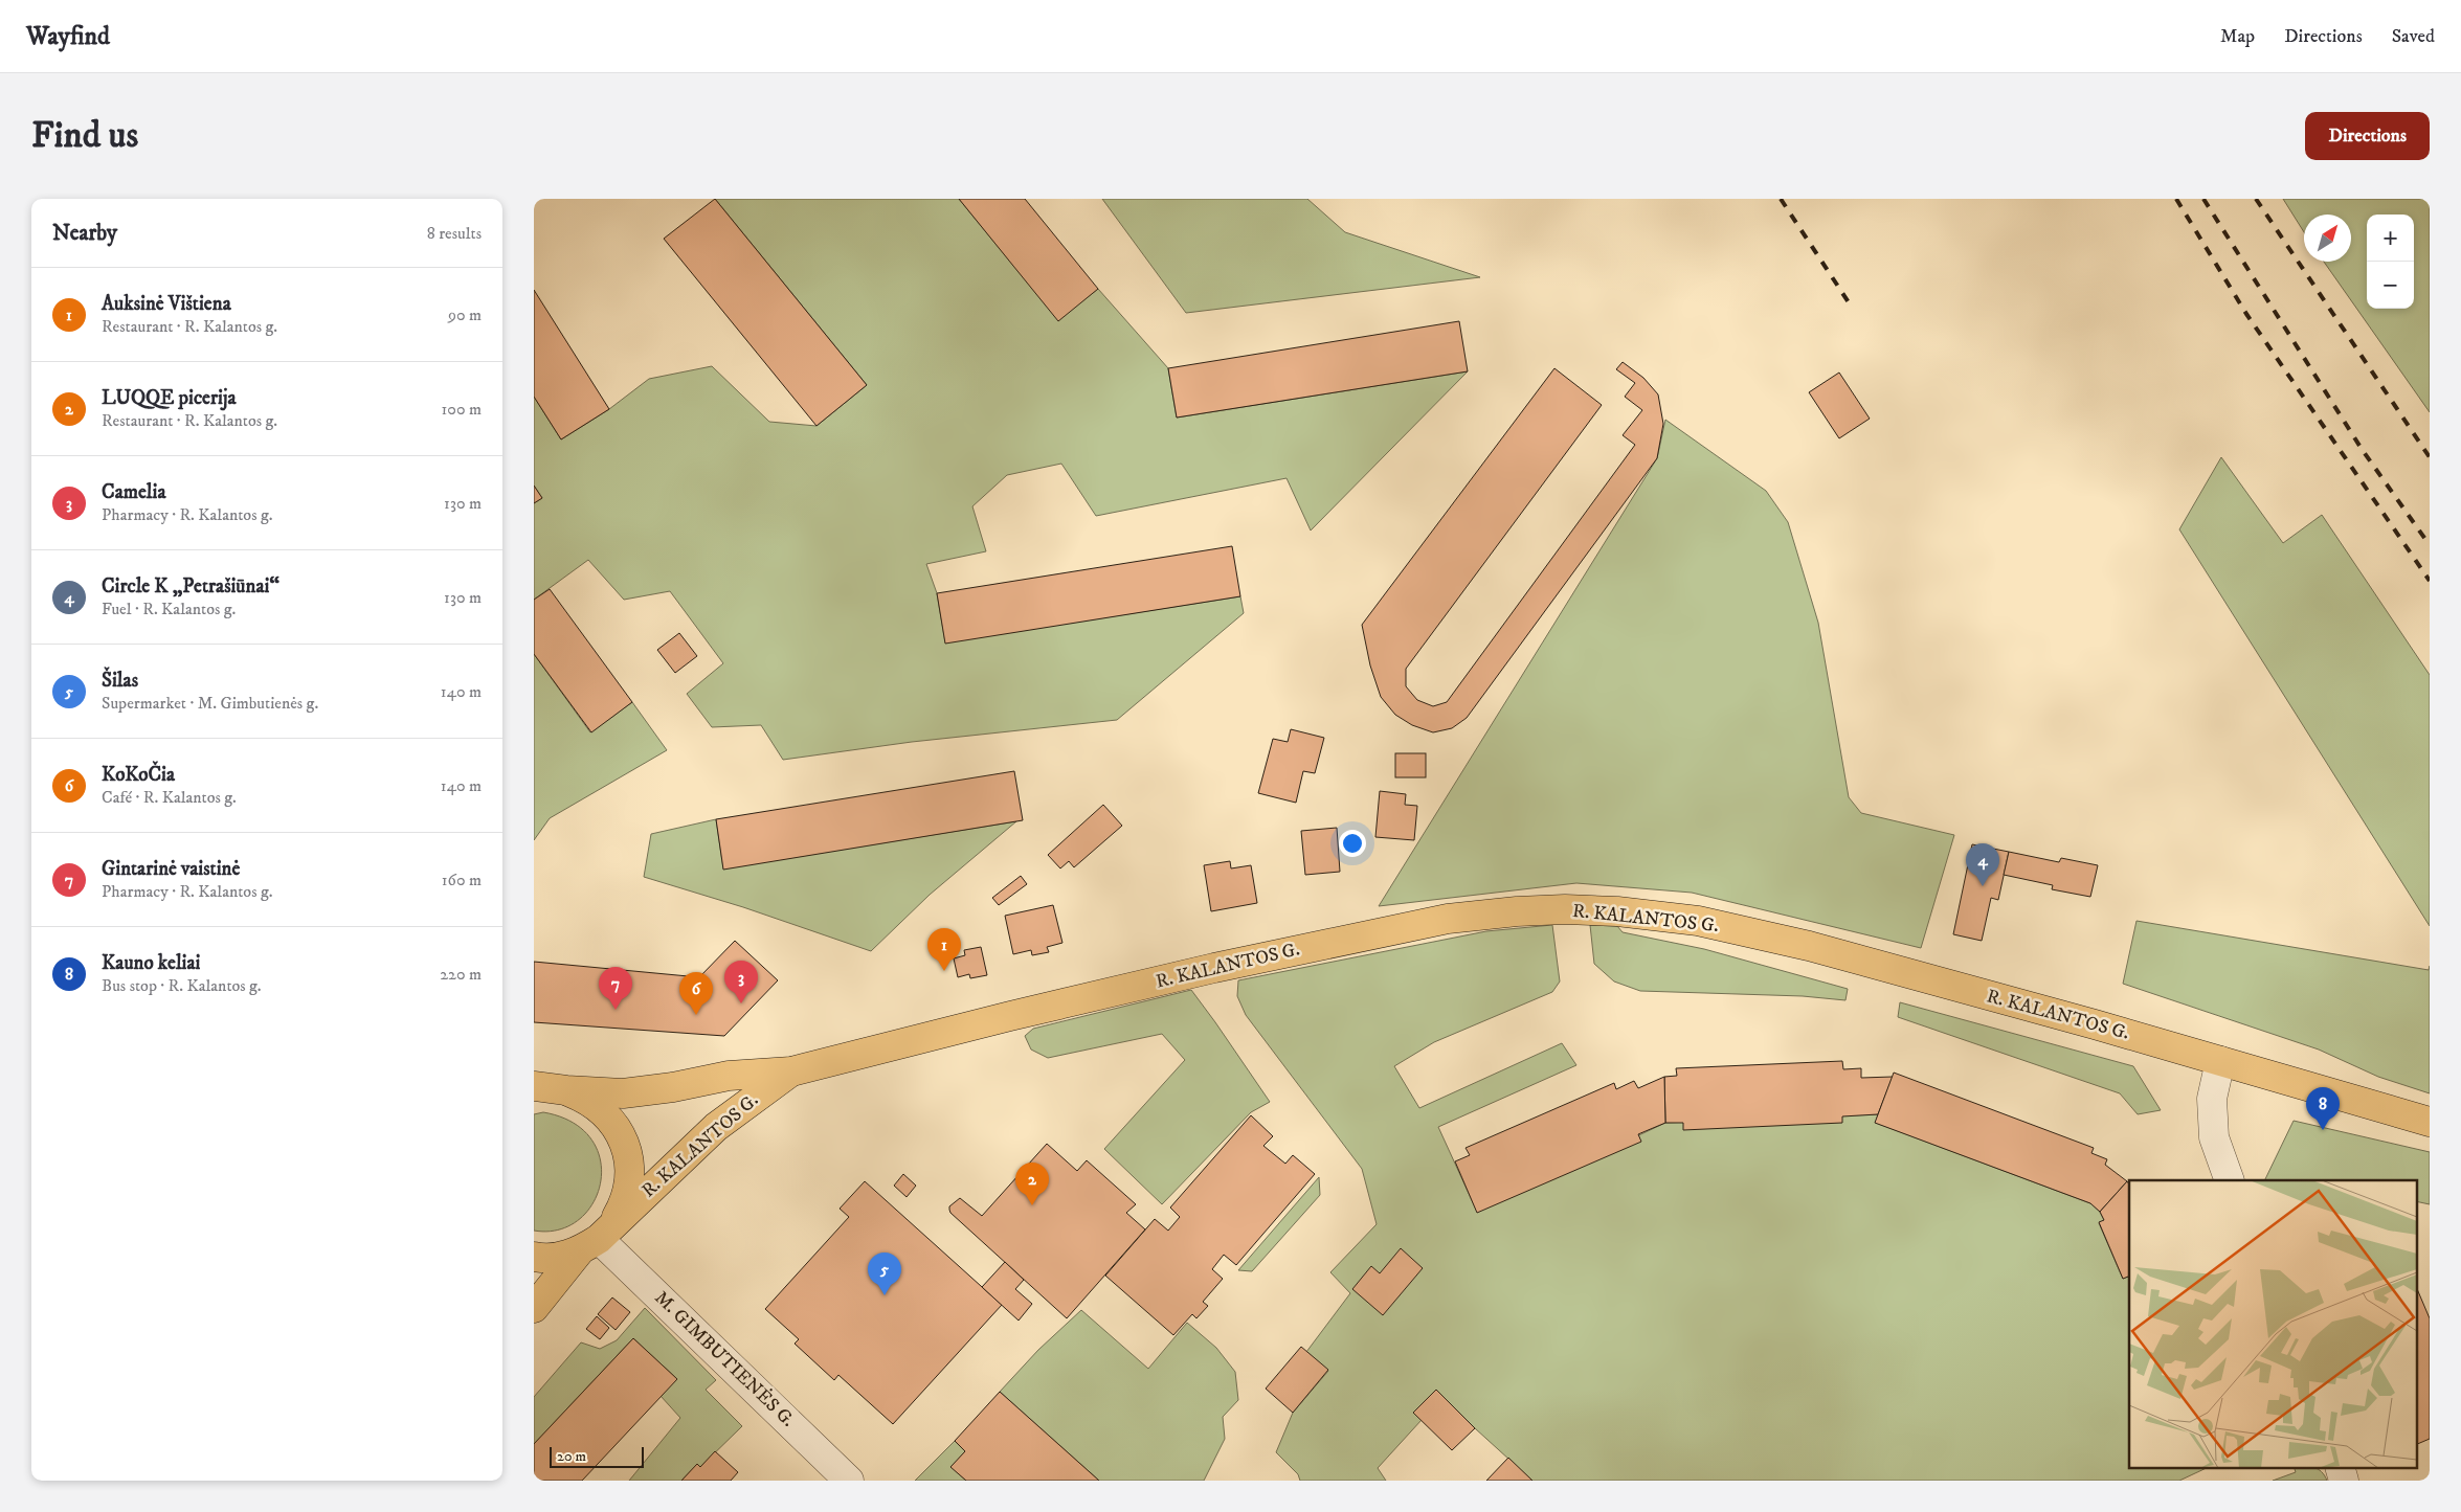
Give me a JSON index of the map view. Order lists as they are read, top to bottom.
{
  "streets": {
    "main road": ["R. KALANTOS G."],
    "street": ["M. GIMBUTIENĖS G."]
  },
  "crossings": [
    ["R. KALANTOS G.", "M. GIMBUTIENĖS G."]
  ],
  "scale_bar": "20 m",
  "north": "top right",
  "page": {
    "header": "Wayfind",
    "nav": ["Map", "Directions", "Saved"],
    "buttons": "Directions",
    "title": "Find us",
    "heading": ["Nearby", "8 results"],
    "map_buttons": ["+", "−"],
    "list": [
      {
        "mark": "1",
        "name": "Auksinė Vištiena",
        "note": "Restaurant · R. Kalantos g.",
        "value": "90 m"
      },
      {
        "mark": "2",
        "name": "LUQQE picerija",
        "note": "Restaurant · R. Kalantos g.",
        "value": "100 m"
      },
      {
        "mark": "3",
        "name": "Camelia",
        "note": "Pharmacy · R. Kalantos g.",
        "value": "130 m"
      },
      {
        "mark": "4",
        "name": "Circle K „Petrašiūnai“",
        "note": "Fuel · R. Kalantos g.",
        "value": "130 m"
      },
      {
        "mark": "5",
        "name": "Šilas",
        "note": "Supermarket · M. Gimbutienės g.",
        "value": "140 m"
      },
      {
        "mark": "6",
        "name": "KoKoČia",
        "note": "Café · R. Kalantos g.",
        "value": "140 m"
      },
      {
        "mark": "7",
        "name": "Gintarinė vaistinė",
        "note": "Pharmacy · R. Kalantos g.",
        "value": "160 m"
      },
      {
        "mark": "8",
        "name": "Kauno keliai",
        "note": "Bus stop · R. Kalantos g.",
        "value": "220 m"
      }
    ],
    "pins": [
      "4",
      "1",
      "3",
      "7",
      "6",
      "8",
      "2",
      "5"
    ],
    "scale": "20 m"
  }
}
